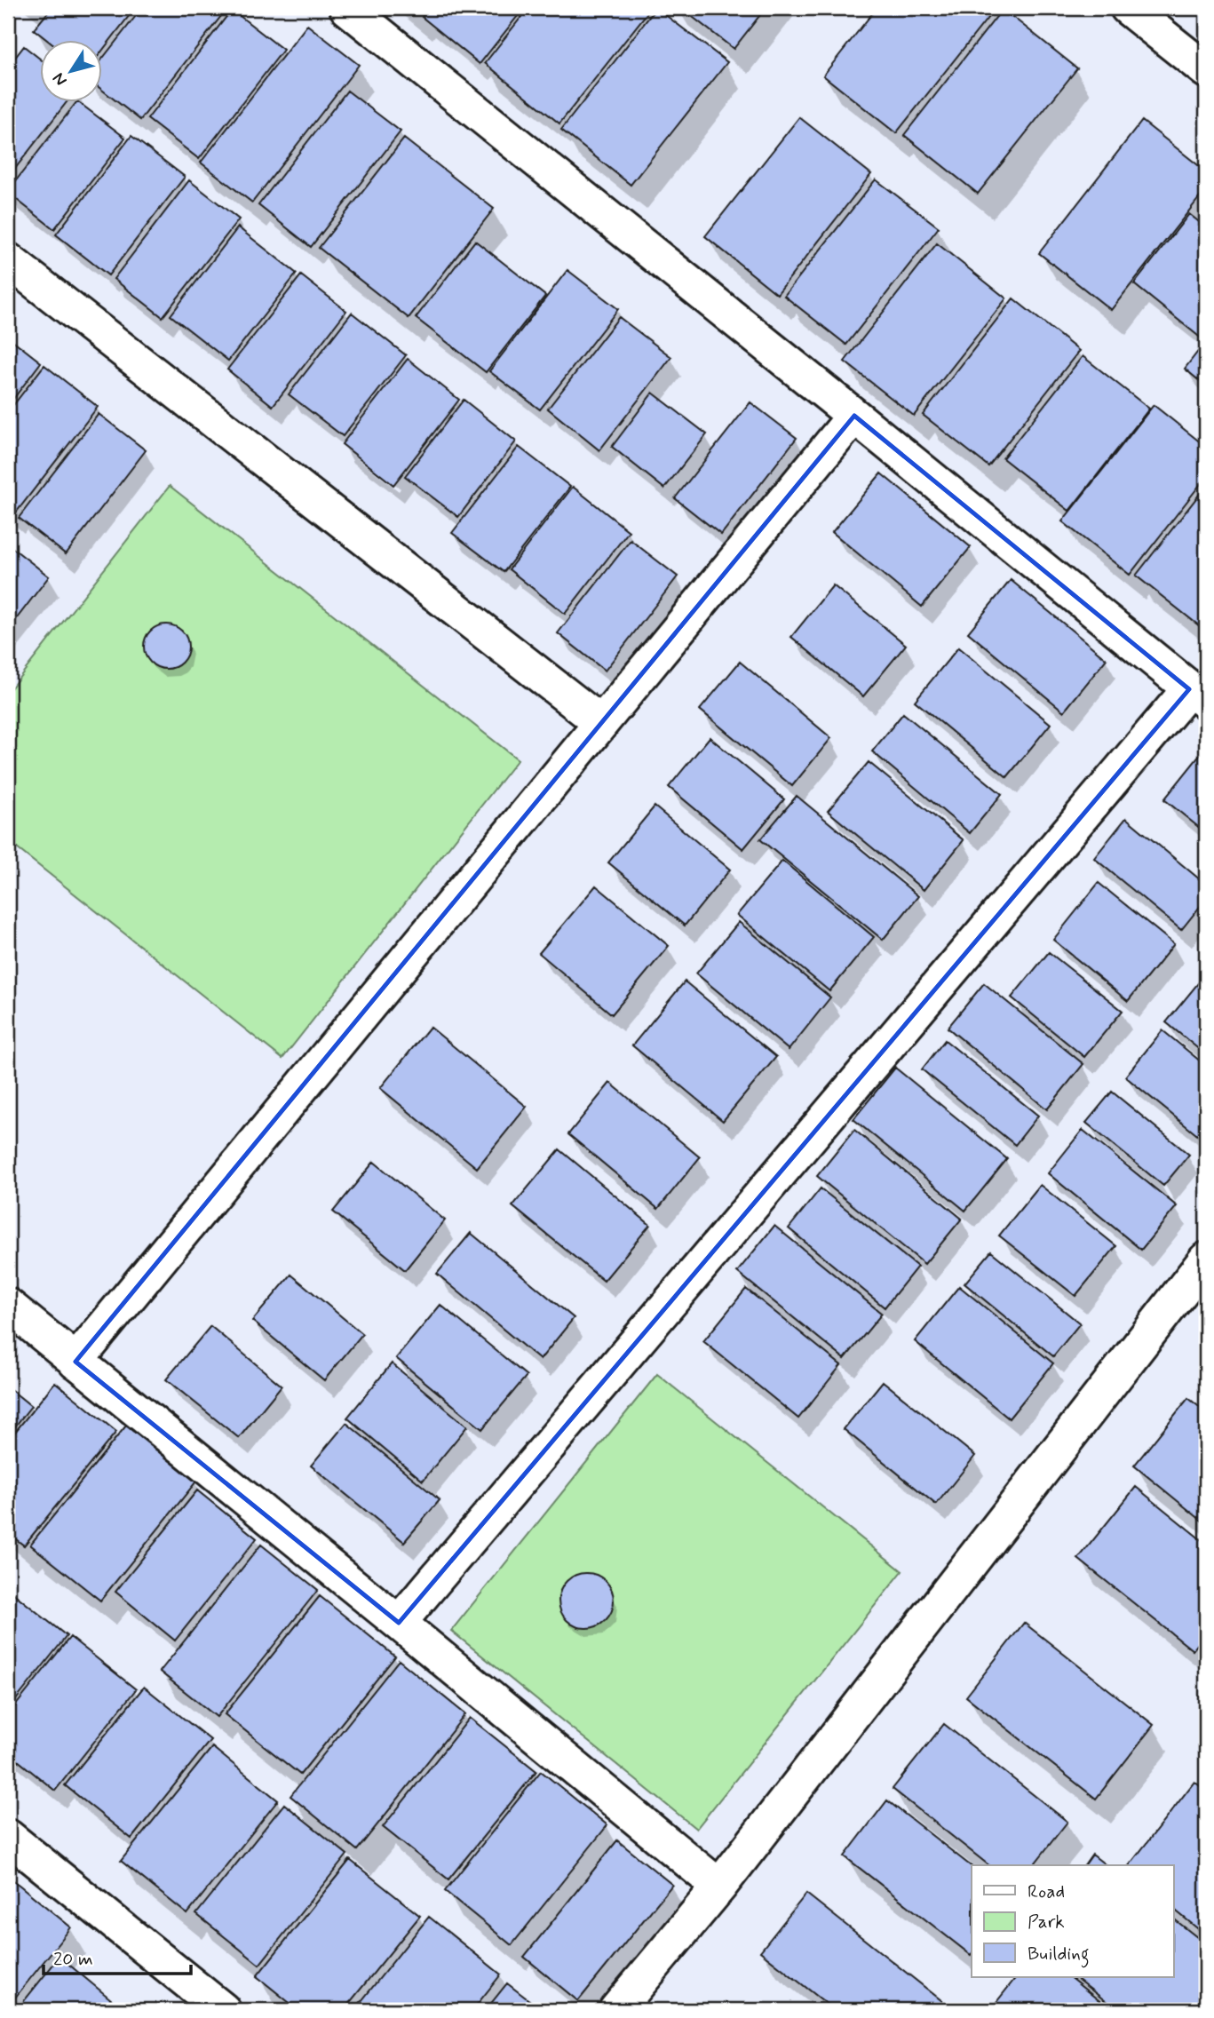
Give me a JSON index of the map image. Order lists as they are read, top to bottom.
{
  "legend": ["Road", "Park", "Building"],
  "scale_bar": "20 m",
  "north": "bottom left"
}
